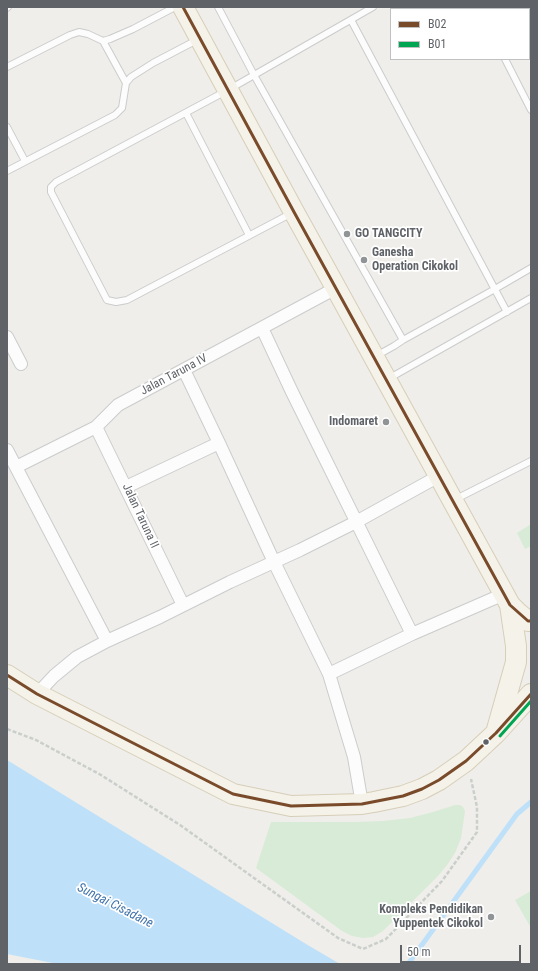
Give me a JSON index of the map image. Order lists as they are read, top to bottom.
{
  "streets": {
    "street": ["Jalan Taruna IV", "Jalan Taruna II"]
  },
  "crossings": [
    ["Jalan Taruna IV", "Jalan Taruna II"]
  ],
  "water": ["Sungai Cisadane"],
  "places": [
    "GO TANGCITY",
    "Ganesha Operation Cikokol",
    "Indomaret",
    "Kompleks Pendidikan Yuppentek Cikokol"
  ],
  "lines": ["transit line B02", "transit line B01"],
  "legend": ["B02", "B01"],
  "scale_bar": "50 m"
}
